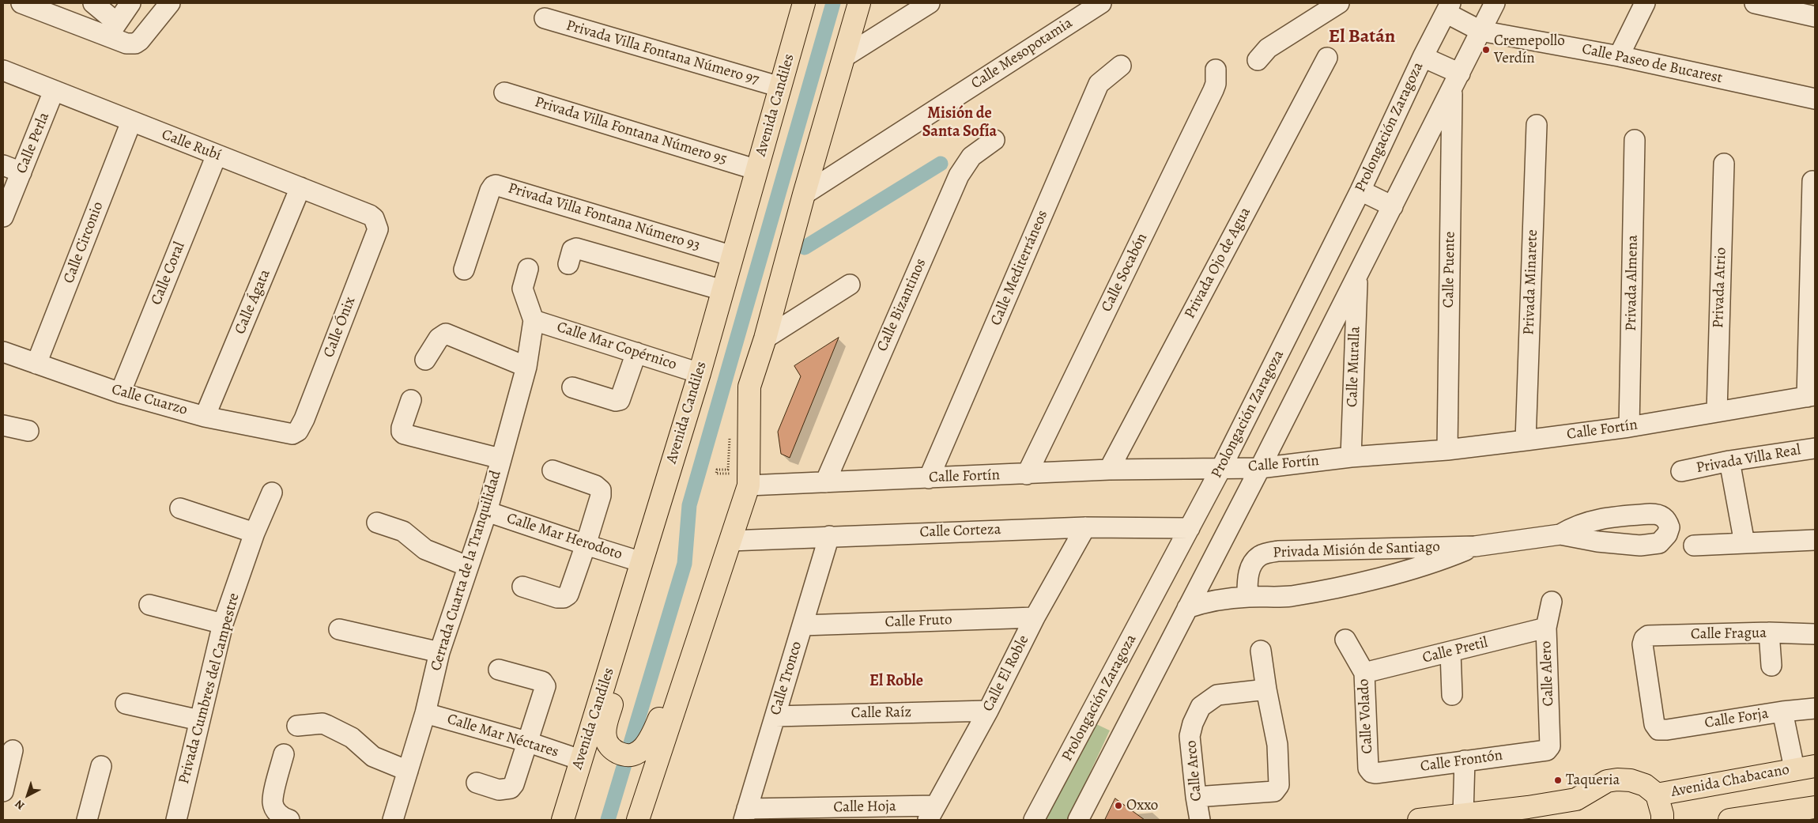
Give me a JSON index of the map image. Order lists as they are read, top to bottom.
{
  "streets": {
    "main road": ["Avenida Candiles", "Avenida Chabacano"],
    "street": [
      "Privada Villa Fontana Número 97",
      "Calle Mesopotamia",
      "Calle Paseo de Bucarest",
      "Prolongación Zaragoza",
      "Privada Villa Fontana Número 95",
      "Calle Perla",
      "Calle Rubí",
      "Privada Villa Fontana Número 93",
      "Calle Circonio",
      "Privada Ojo de Agua",
      "Calle Mediterráneos",
      "Calle Puente",
      "Calle Socabón",
      "Calle Coral",
      "Privada Minarete",
      "Privada Almena",
      "Privada Atrio",
      "Calle Ágata",
      "Calle Bizantinos",
      "Calle Ónix",
      "Calle Mar Copérnico",
      "Calle Muralla",
      "Calle Cuarzo",
      "Calle Fortín",
      "Privada Villa Real",
      "Calle Corteza",
      "Calle Mar Herodoto",
      "Privada Misión de Santiago",
      "Cerrada Cuarta de la Tranquilidad",
      "Calle Fruto",
      "Calle Fragua",
      "Calle Pretil",
      "Calle El Roble",
      "Calle Alero",
      "Calle Tronco",
      "Privada Cumbres del Campestre",
      "Calle Raíz",
      "Calle Volado",
      "Calle Forja",
      "Calle Mar Néctares",
      "Calle Frontón",
      "Calle Arco",
      "Calle Hoja"
    ]
  },
  "crossings": [
    ["Privada Villa Fontana Número 97", "Avenida Candiles"],
    ["Calle Paseo de Bucarest", "Prolongación Zaragoza"],
    ["Avenida Candiles", "Privada Villa Fontana Número 95"],
    ["Avenida Candiles", "Privada Villa Fontana Número 93"],
    ["Avenida Candiles", "Calle Mar Copérnico"],
    ["Avenida Candiles", "Calle Mar Herodoto"],
    ["Avenida Candiles", "Calle Mar Néctares"],
    ["Prolongación Zaragoza", "Calle Fortín"],
    ["Prolongación Zaragoza", "Calle Corteza"],
    ["Calle Perla", "Calle Rubí"],
    ["Calle Rubí", "Calle Circonio"],
    ["Calle Rubí", "Calle Coral"],
    ["Calle Rubí", "Calle Ágata"],
    ["Calle Rubí", "Calle Ónix"],
    ["Calle Circonio", "Calle Cuarzo"],
    ["Privada Ojo de Agua", "Calle Fortín"],
    ["Calle Mediterráneos", "Calle Fortín"],
    ["Calle Puente", "Calle Fortín"],
    ["Calle Socabón", "Calle Fortín"],
    ["Calle Coral", "Calle Cuarzo"],
    ["Privada Minarete", "Calle Fortín"],
    ["Privada Almena", "Calle Fortín"],
    ["Privada Atrio", "Calle Fortín"],
    ["Calle Ágata", "Calle Cuarzo"],
    ["Calle Bizantinos", "Calle Fortín"],
    ["Calle Ónix", "Calle Cuarzo"],
    ["Calle Mar Copérnico", "Cerrada Cuarta de la Tranquilidad"],
    ["Calle Muralla", "Calle Fortín"],
    ["Calle Corteza", "Calle El Roble"],
    ["Calle Corteza", "Calle Tronco"],
    ["Calle Mar Herodoto", "Cerrada Cuarta de la Tranquilidad"],
    ["Cerrada Cuarta de la Tranquilidad", "Calle Mar Néctares"],
    ["Calle Fruto", "Calle El Roble"],
    ["Calle Fruto", "Calle Tronco"],
    ["Calle Fragua", "Calle Forja"],
    ["Calle Pretil", "Calle Alero"],
    ["Calle Pretil", "Calle Volado"],
    ["Calle El Roble", "Calle Raíz"],
    ["Calle El Roble", "Calle Hoja"],
    ["Calle Alero", "Calle Frontón"],
    ["Calle Tronco", "Calle Raíz"],
    ["Calle Tronco", "Calle Hoja"],
    ["Calle Volado", "Calle Frontón"]
  ],
  "districts": ["El Batán", "Misión de Santa Sofía", "El Roble"],
  "places": ["Cremepollo Verdín", "Taqueria", "Oxxo"],
  "north": "bottom left"
}
